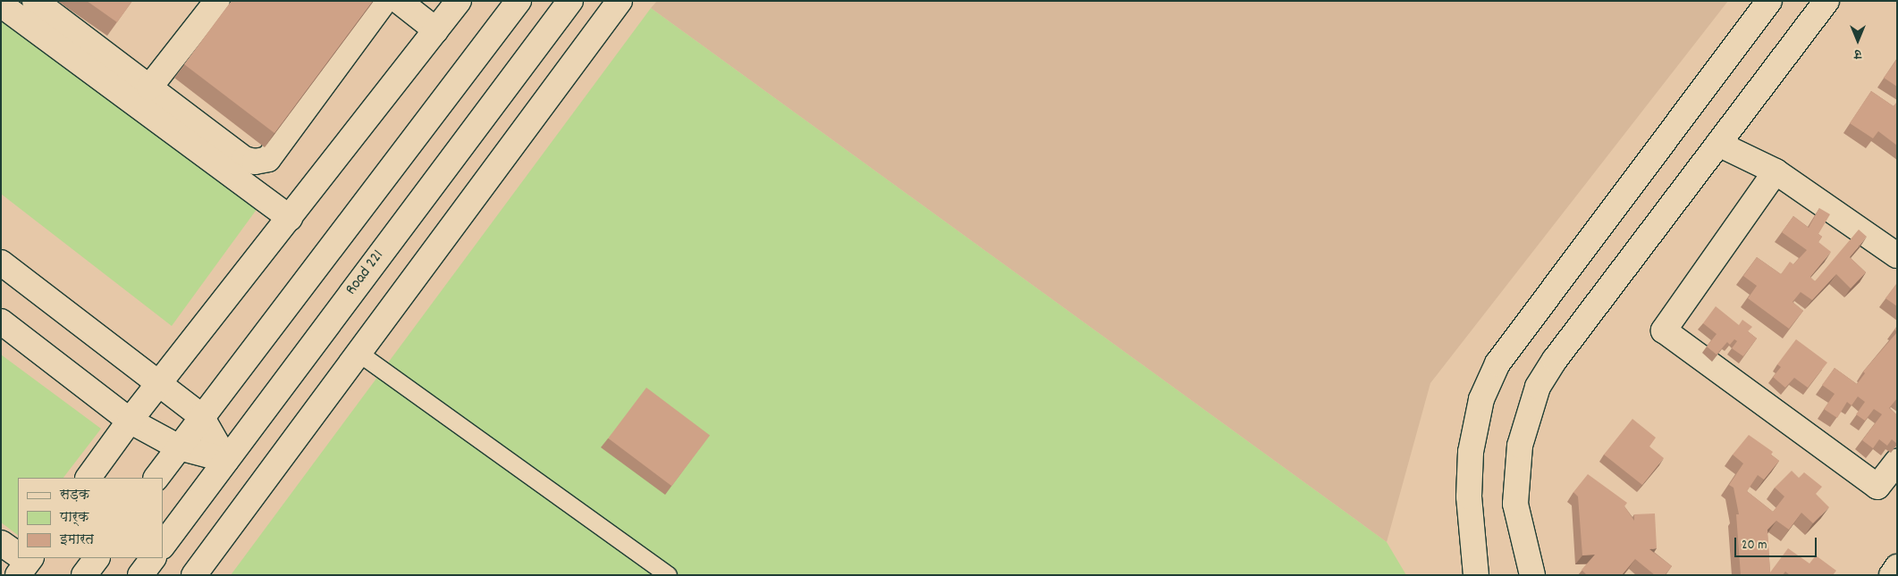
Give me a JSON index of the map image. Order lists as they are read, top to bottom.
{
  "streets": {
    "street": ["Road 221"]
  },
  "legend": ["सड़क", "पार्क", "इमारत"],
  "scale_bar": "20 m",
  "north": "bottom"
}
